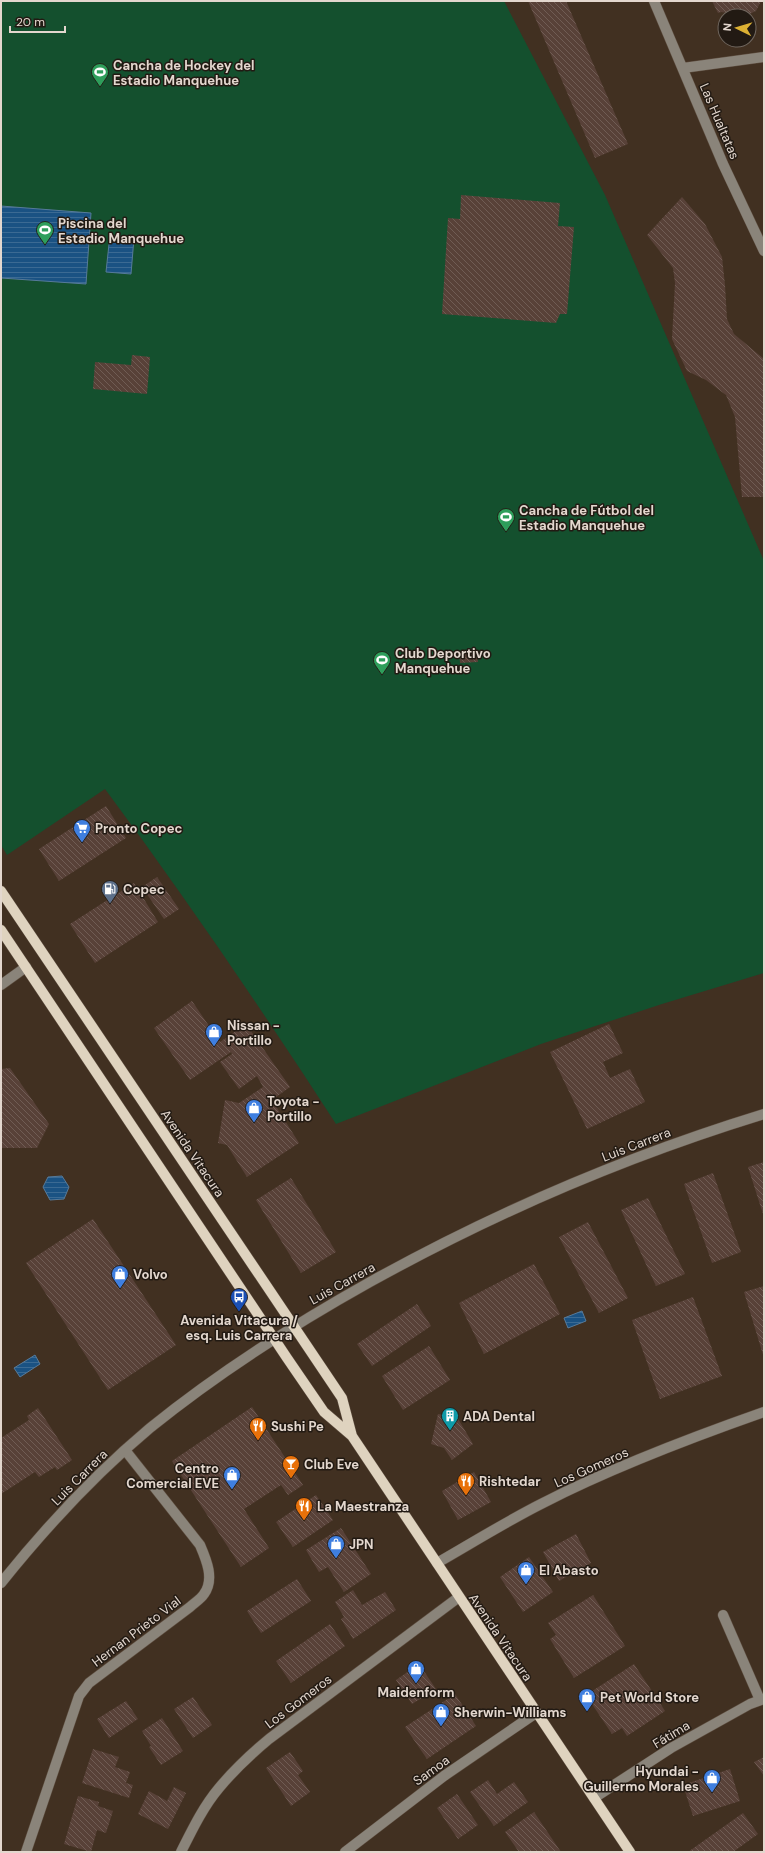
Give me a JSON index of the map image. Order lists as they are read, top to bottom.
{
  "streets": {
    "main road": ["Avenida Vitacura"],
    "street": [
      "Las Hualtatas",
      "Luis Carrera",
      "Los Gomeros",
      "Hernan Prieto Vial",
      "Fátima",
      "Samoa"
    ]
  },
  "crossings": [
    ["Luis Carrera", "Avenida Vitacura"],
    ["Luis Carrera", "Hernan Prieto Vial"],
    ["Avenida Vitacura", "Los Gomeros"],
    ["Avenida Vitacura", "Fátima"],
    ["Avenida Vitacura", "Samoa"]
  ],
  "places": {
    "sports": [
      "Cancha de Hockey del Estadio Manquehue",
      "Piscina del Estadio Manquehue",
      "Cancha de Fútbol del Estadio Manquehue",
      "Club Deportivo Manquehue"
    ],
    "supermarket": ["Pronto Copec"],
    "fuel station": ["Copec"],
    "shop": [
      "Nissan - Portillo",
      "Toyota - Portillo",
      "Volvo",
      "Centro Comercial EVE",
      "JPN",
      "El Abasto",
      "Maidenform",
      "Pet World Store",
      "Sherwin-Williams",
      "Hyundai - Guillermo Morales"
    ],
    "bus stop": ["Avenida Vitacura / esq. Luis Carrera"],
    "building": ["ADA Dental"],
    "restaurant": ["Sushi Pe", "Rishtedar", "La Maestranza"],
    "bar": ["Club Eve"]
  },
  "scale_bar": "20 m",
  "north": "left"
}
